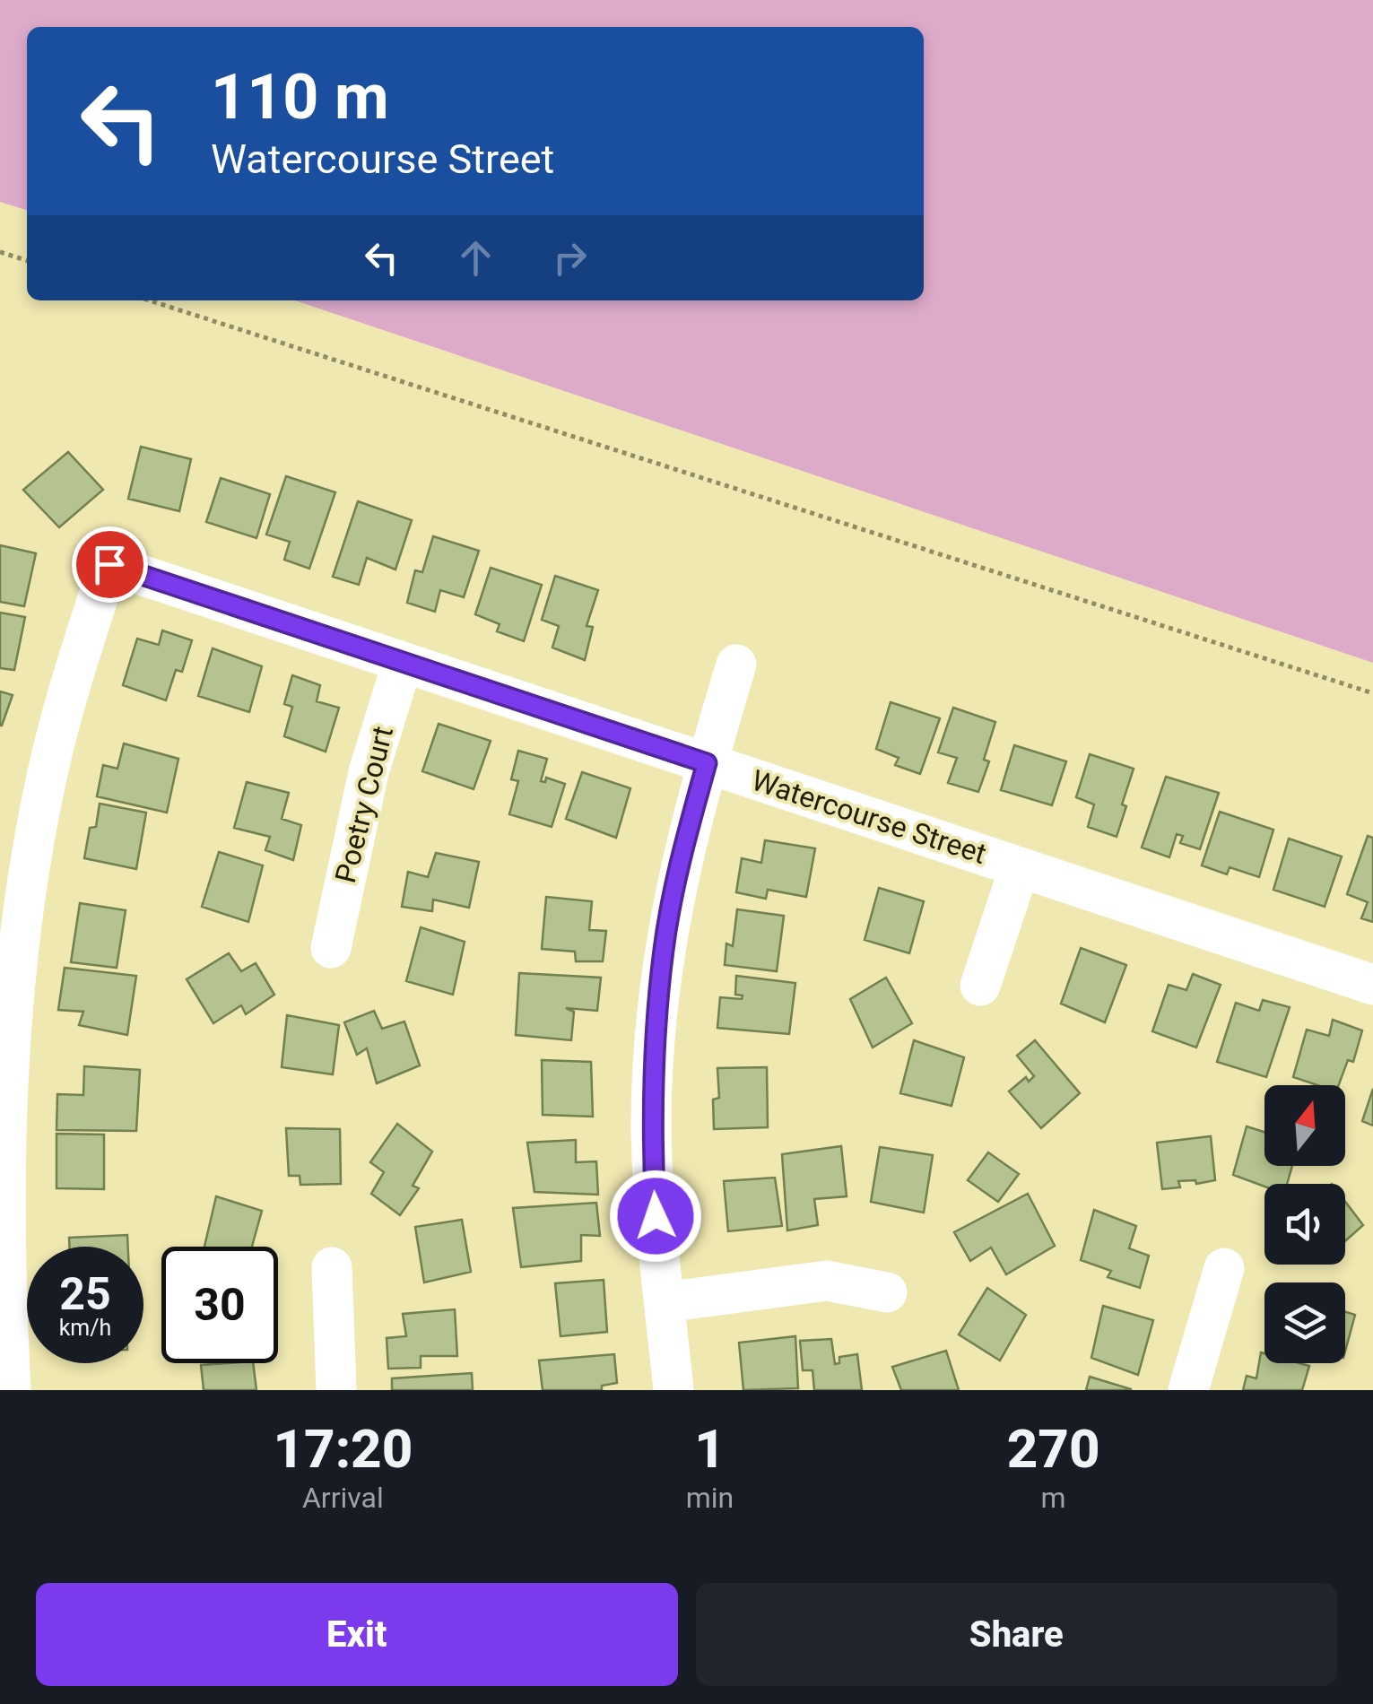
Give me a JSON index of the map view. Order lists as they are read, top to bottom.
{
  "streets": {
    "street": ["Poetry Court", "Watercourse Street"]
  },
  "crossings": [
    ["Poetry Court", "Watercourse Street"]
  ],
  "north": "top",
  "page": {
    "turn": ["110 m", "Watercourse Street"],
    "speed": "25 km/h",
    "limit": "30",
    "eta": [
      "17:20",
      "Arrival",
      "1",
      "min",
      "270",
      "m"
    ],
    "buttons": ["Exit", "Share"]
  }
}
